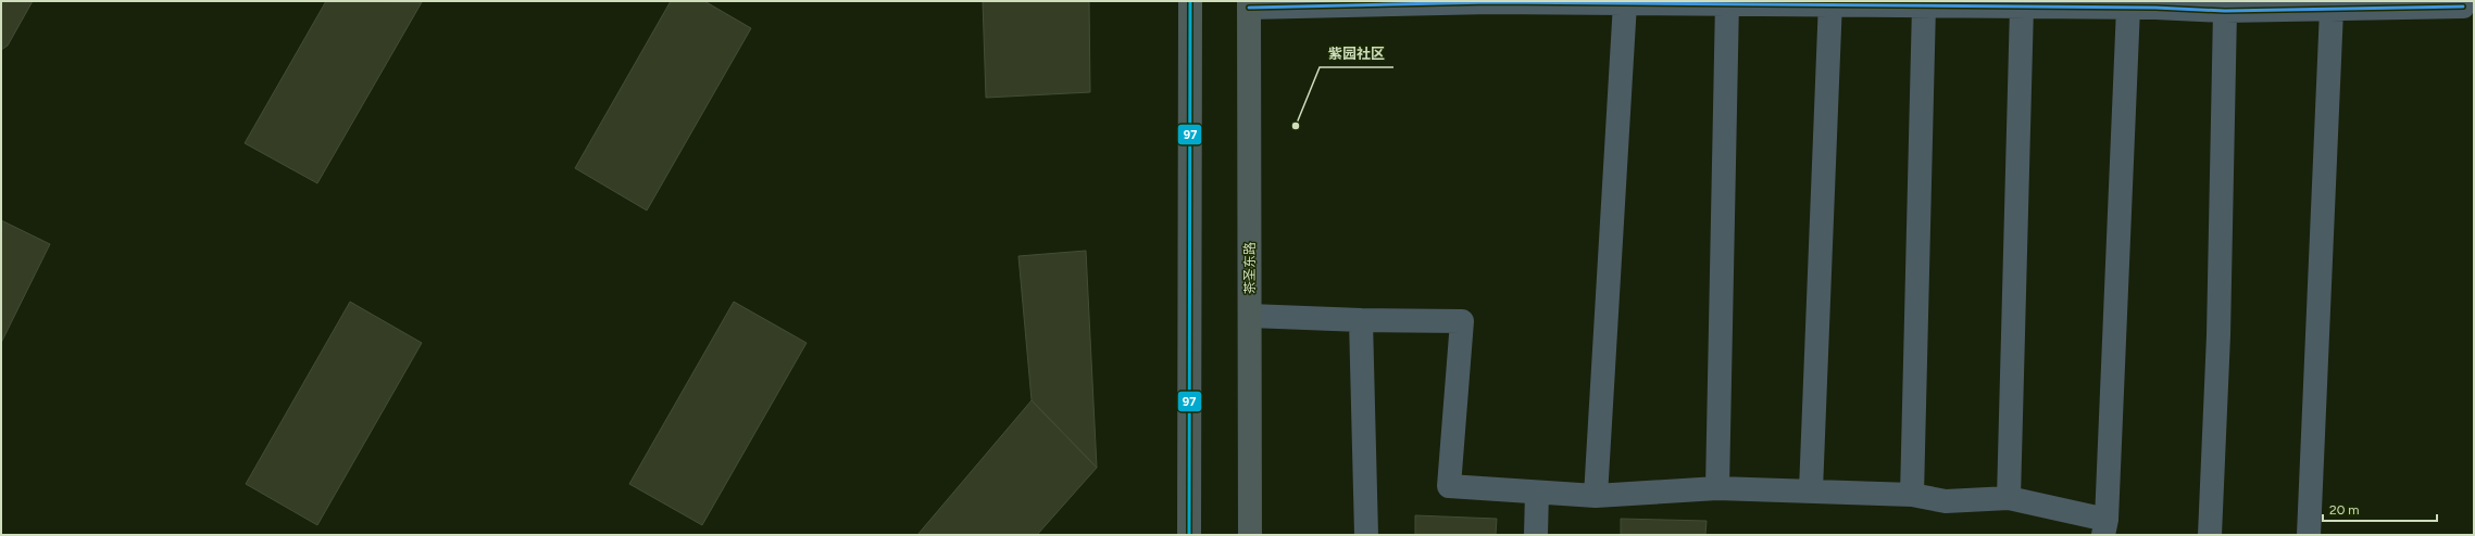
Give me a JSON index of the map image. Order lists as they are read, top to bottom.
{
  "streets": {
    "main road": ["茶圣东路"]
  },
  "places": ["紫园社区"],
  "lines": ["transit line 97"],
  "scale_bar": "20 m"
}
